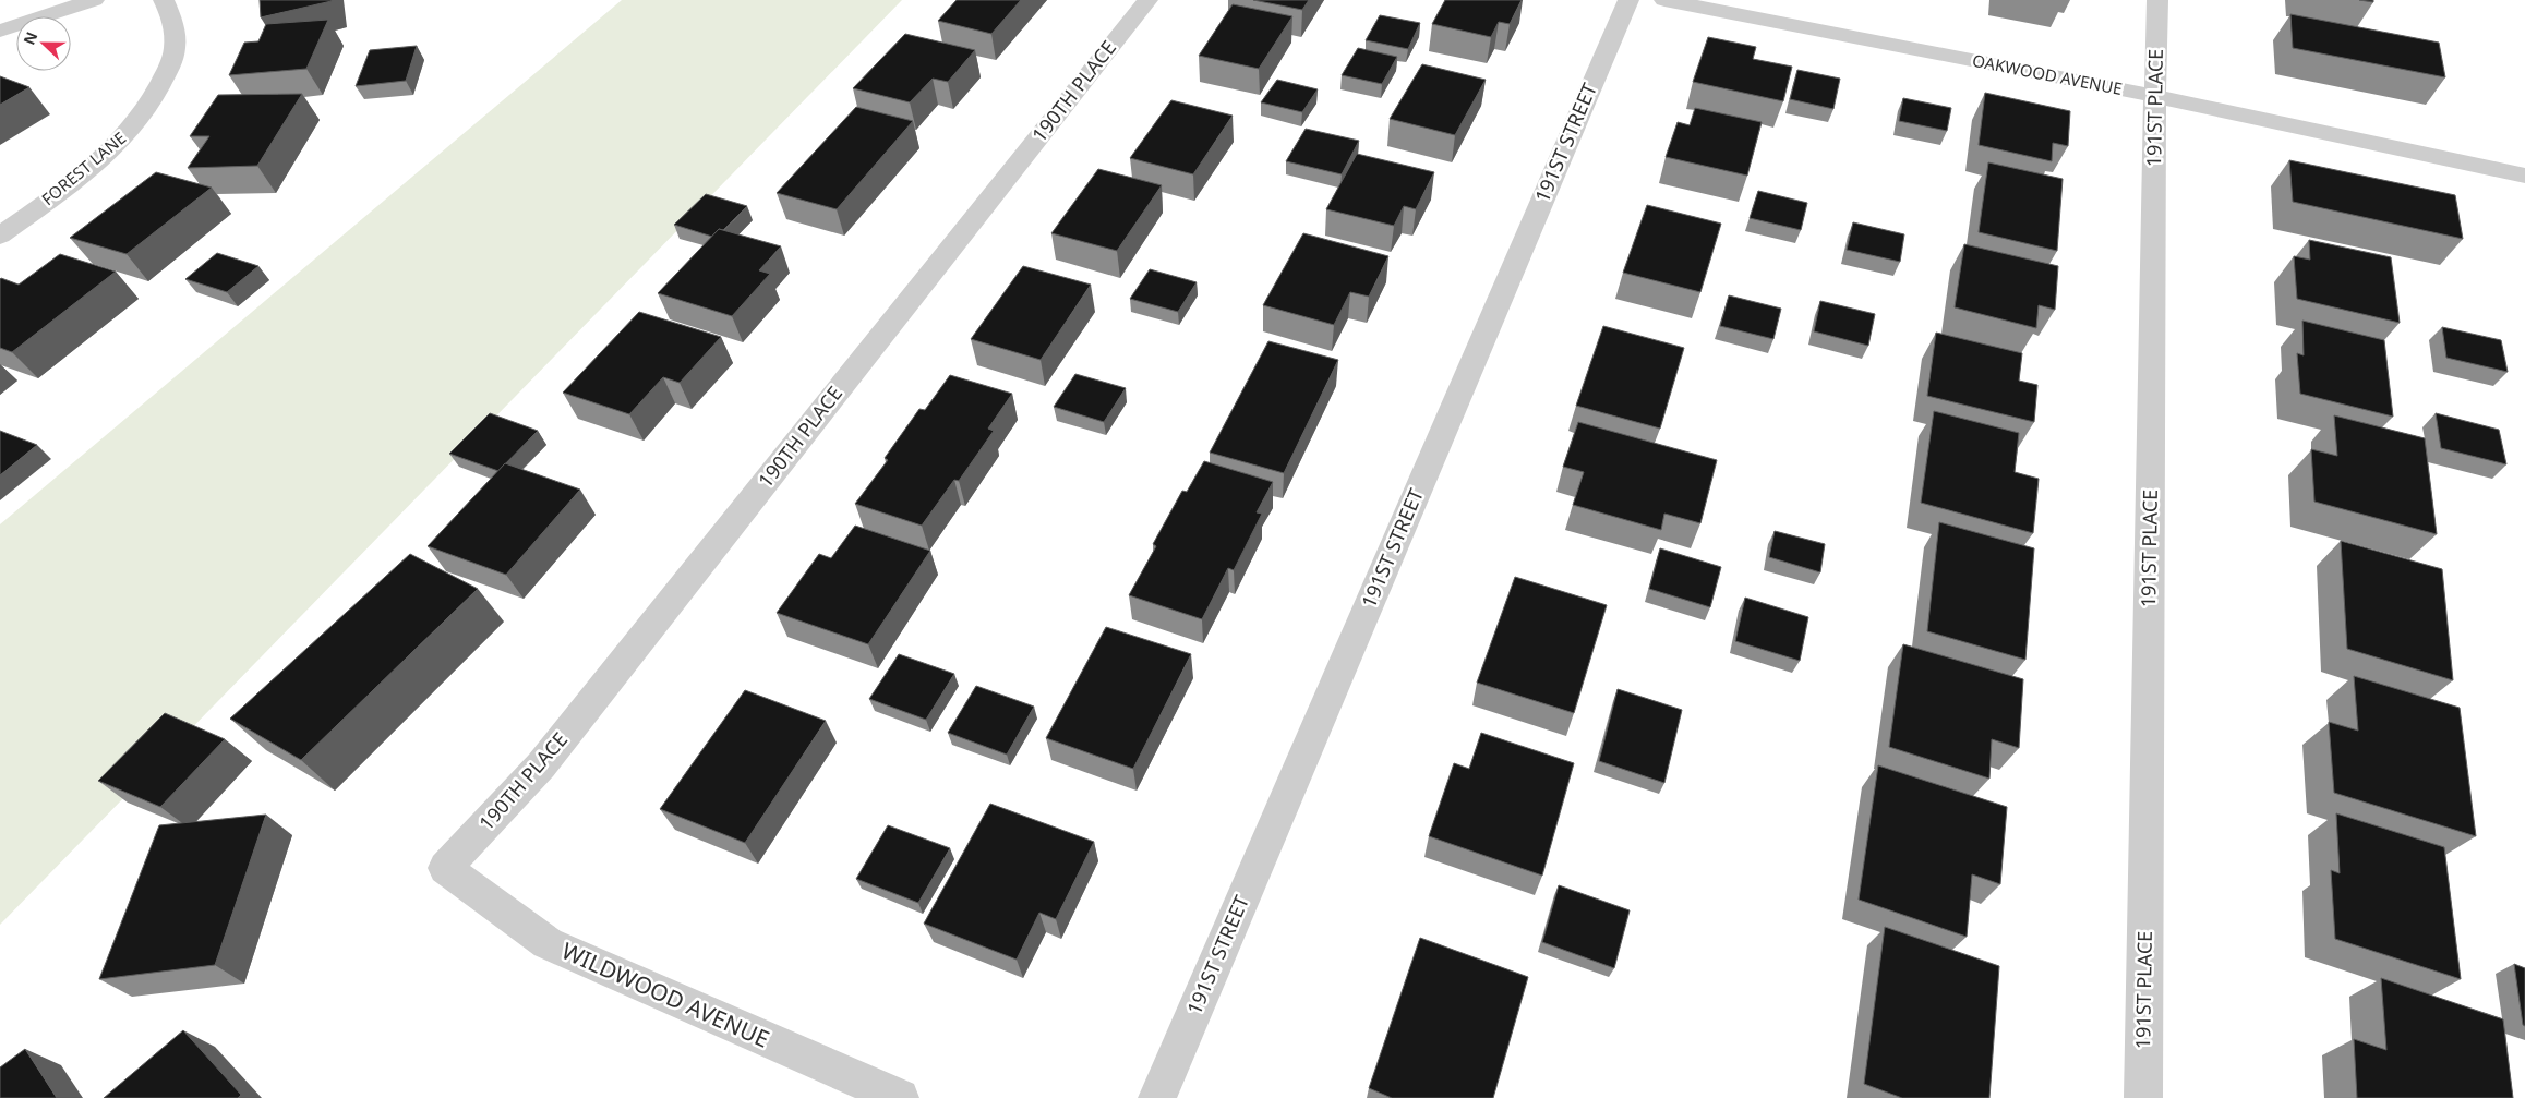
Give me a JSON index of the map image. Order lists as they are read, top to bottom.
{
  "streets": {
    "street": [
      "OAKWOOD AVENUE",
      "190TH PLACE",
      "191ST PLACE",
      "191ST STREET",
      "FOREST LANE",
      "WILDWOOD AVENUE"
    ]
  },
  "crossings": [
    ["OAKWOOD AVENUE", "191ST PLACE"],
    ["190TH PLACE", "WILDWOOD AVENUE"]
  ],
  "north": "left"
}
